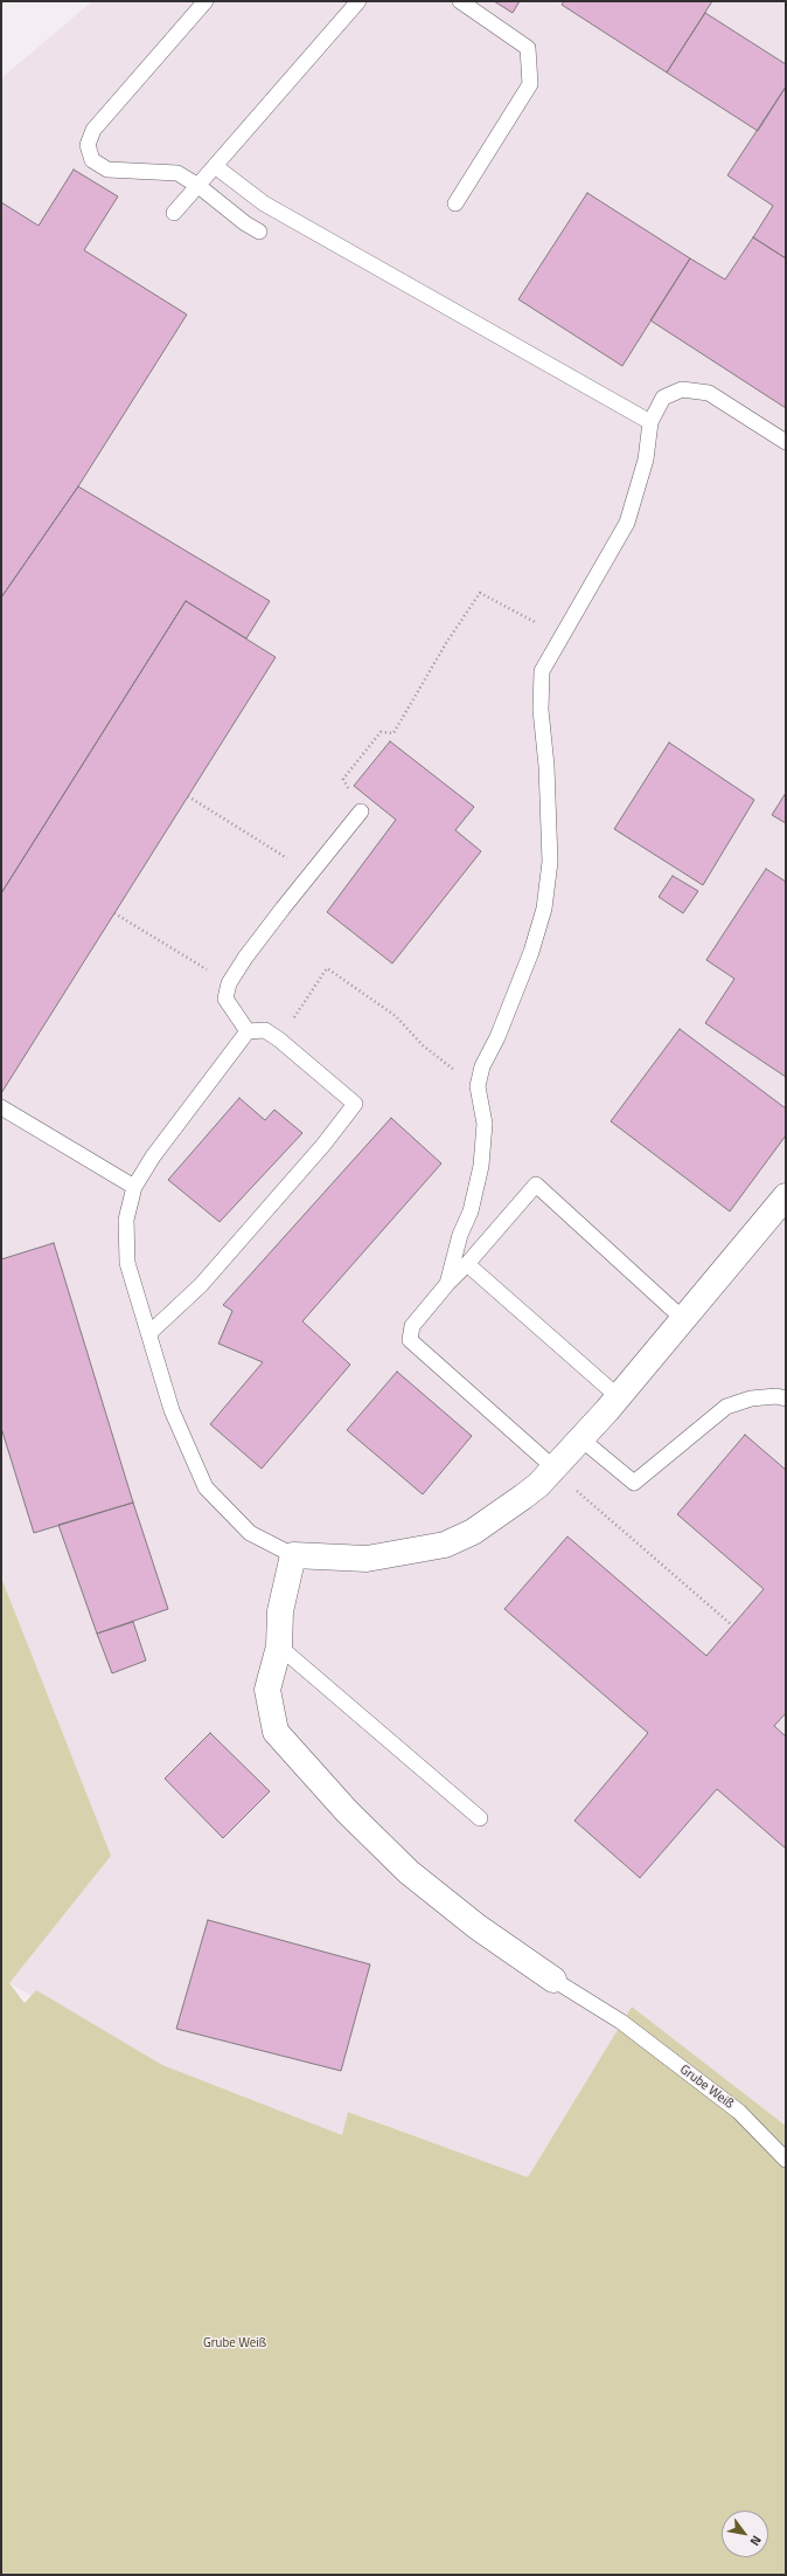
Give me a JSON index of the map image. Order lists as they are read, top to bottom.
{
  "streets": {
    "lane": ["Grube Weiß"]
  },
  "parks": ["Grube Weiß"],
  "north": "bottom right"
}
